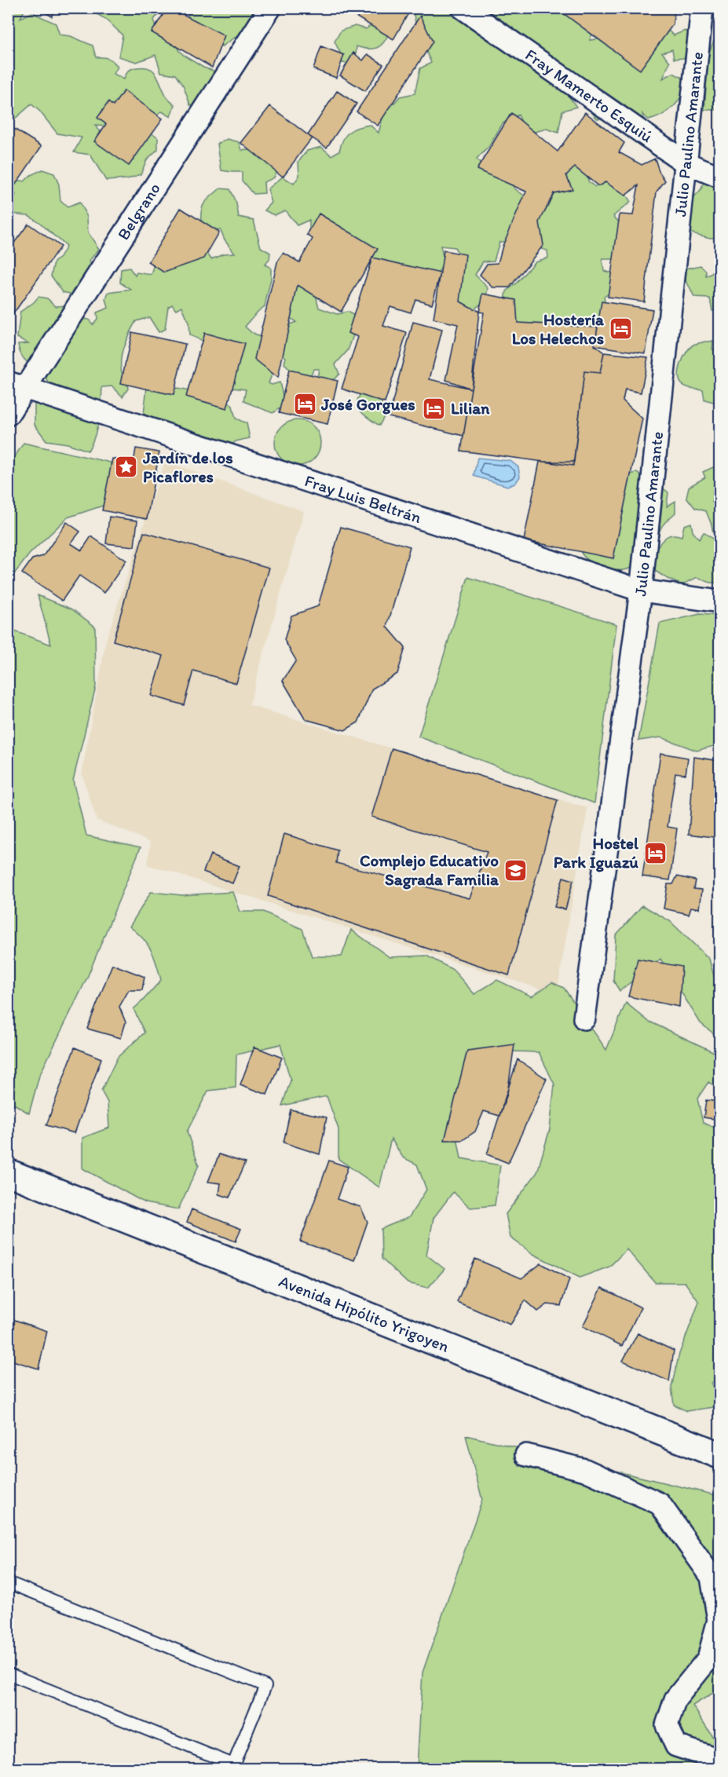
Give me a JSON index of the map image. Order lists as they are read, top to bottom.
{
  "streets": {
    "main road": ["Avenida Hipólito Yrigoyen"],
    "street": [
      "Fray Mamerto Esquiú",
      "Julio Paulino Amarante",
      "Belgrano",
      "Fray Luis Beltrán"
    ]
  },
  "crossings": [
    ["Fray Mamerto Esquiú", "Julio Paulino Amarante"],
    ["Julio Paulino Amarante", "Fray Luis Beltrán"],
    ["Belgrano", "Fray Luis Beltrán"]
  ],
  "places": {
    "hotel": [
      "Hostería Los Helechos",
      "José Gorgues",
      "Lilian",
      "Hostel Park Iguazú"
    ],
    "place": ["Jardín de los Picaflores"],
    "school or university": ["Complejo Educativo Sagrada Familia"]
  }
}
